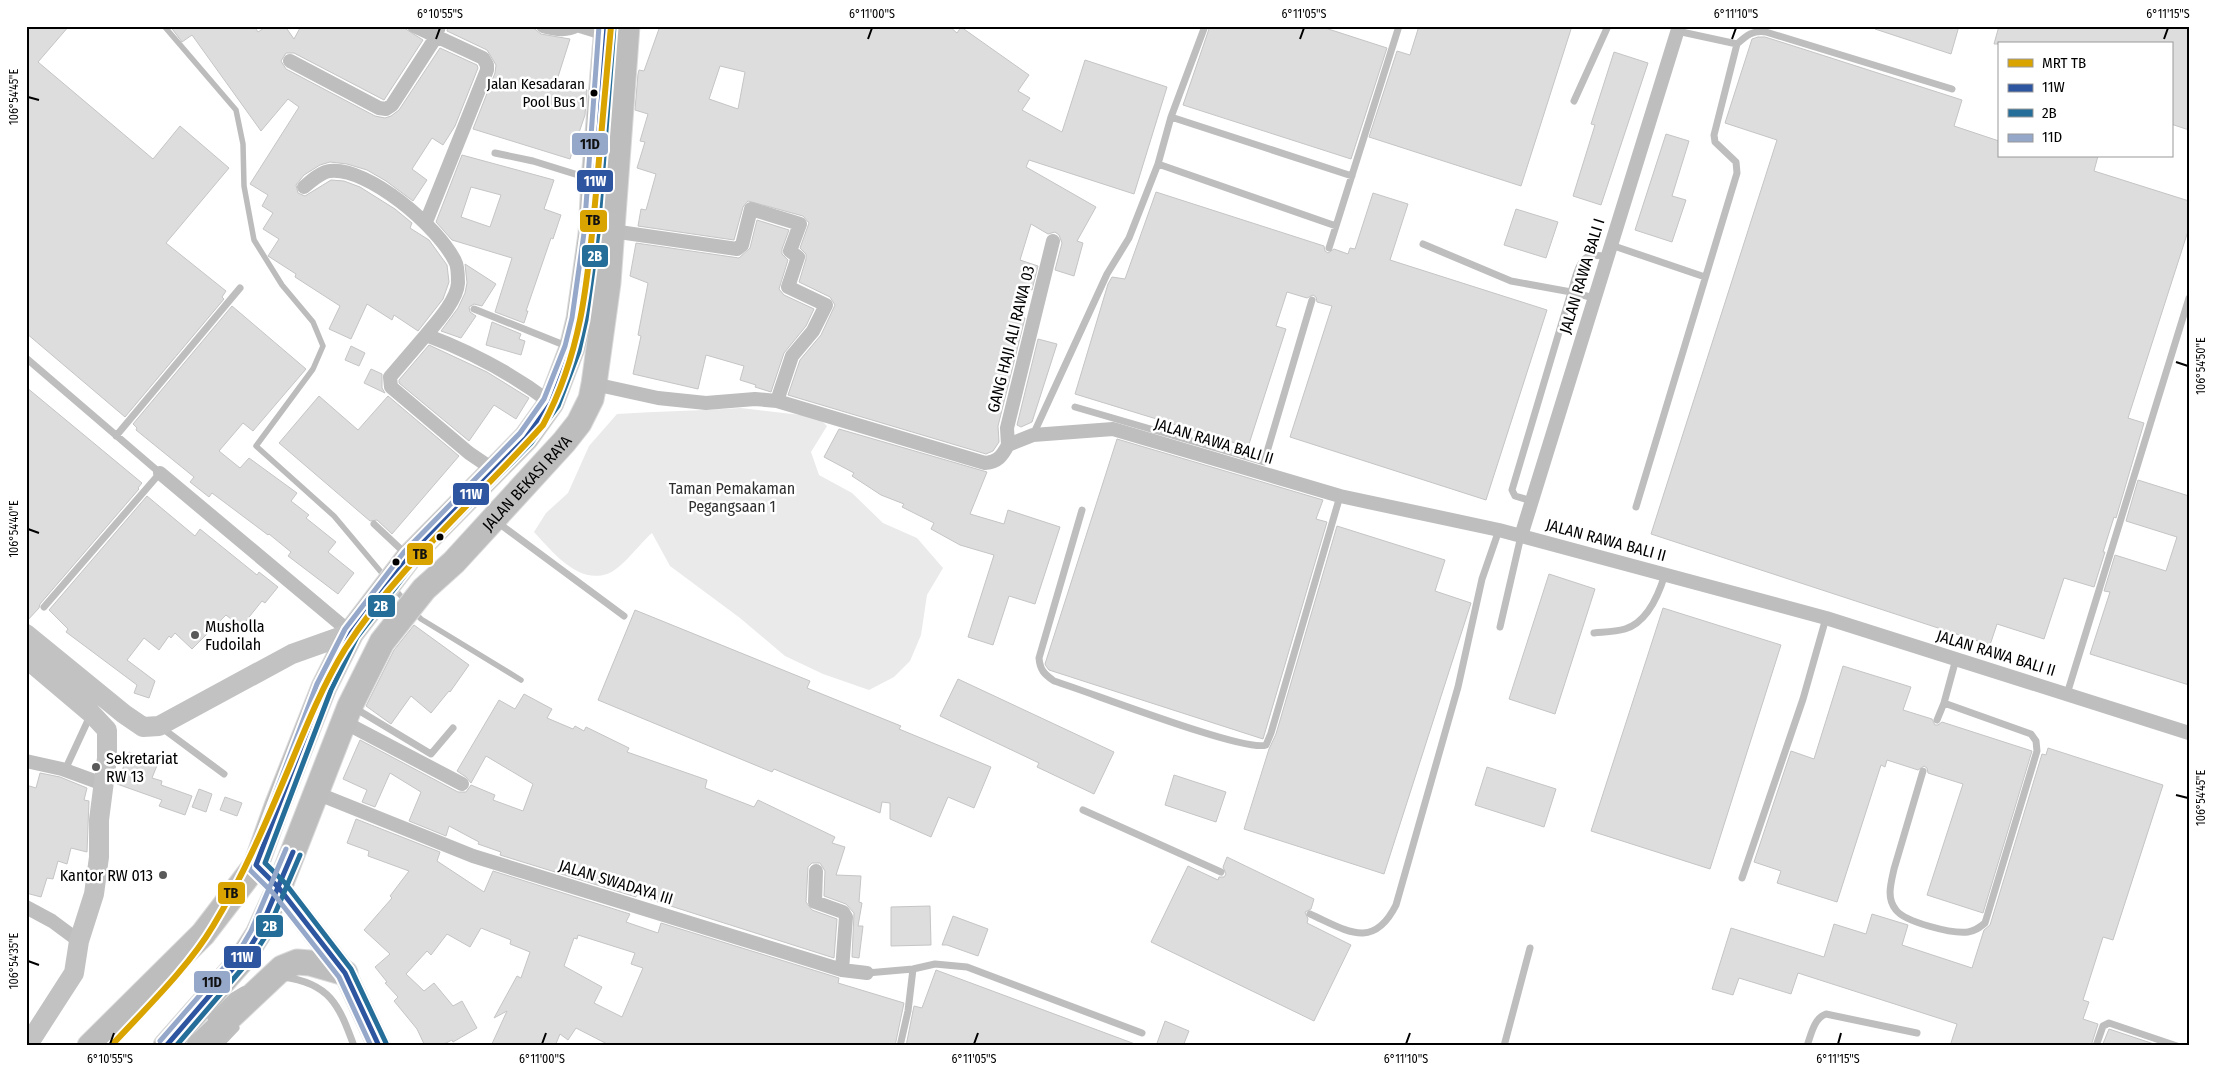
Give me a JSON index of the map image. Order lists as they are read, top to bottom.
{
  "streets": {
    "highway": ["JALAN BEKASI RAYA"],
    "street": [
      "JALAN RAWA BALI I",
      "GANG HAJI ALI RAWA 03",
      "JALAN RAWA BALI II",
      "JALAN SWADAYA III"
    ]
  },
  "crossings": [
    ["JALAN RAWA BALI I", "JALAN RAWA BALI II"],
    ["GANG HAJI ALI RAWA 03", "JALAN RAWA BALI II"],
    ["JALAN BEKASI RAYA", "JALAN SWADAYA III"]
  ],
  "parks": ["Taman Pemakaman Pegangsaan 1"],
  "places": [
    "Jalan Kesadaran Pool Bus 1",
    "Musholla Fudoilah",
    "Sekretariat RW 13",
    "Kantor RW 013"
  ],
  "lines": [
    "metro line TB",
    "transit line 11W",
    "transit line 11D",
    "transit line 2B"
  ],
  "legend": [
    "MRT TB",
    "11W",
    "2B",
    "11D"
  ],
  "coordinates": [
    "6°10'55\"S",
    "6°11'00\"S",
    "6°11'05\"S",
    "6°11'10\"S",
    "6°11'15\"S",
    "106°54'45\"E",
    "106°54'50\"E",
    "106°54'40\"E",
    "106°54'35\"E"
  ]
}
